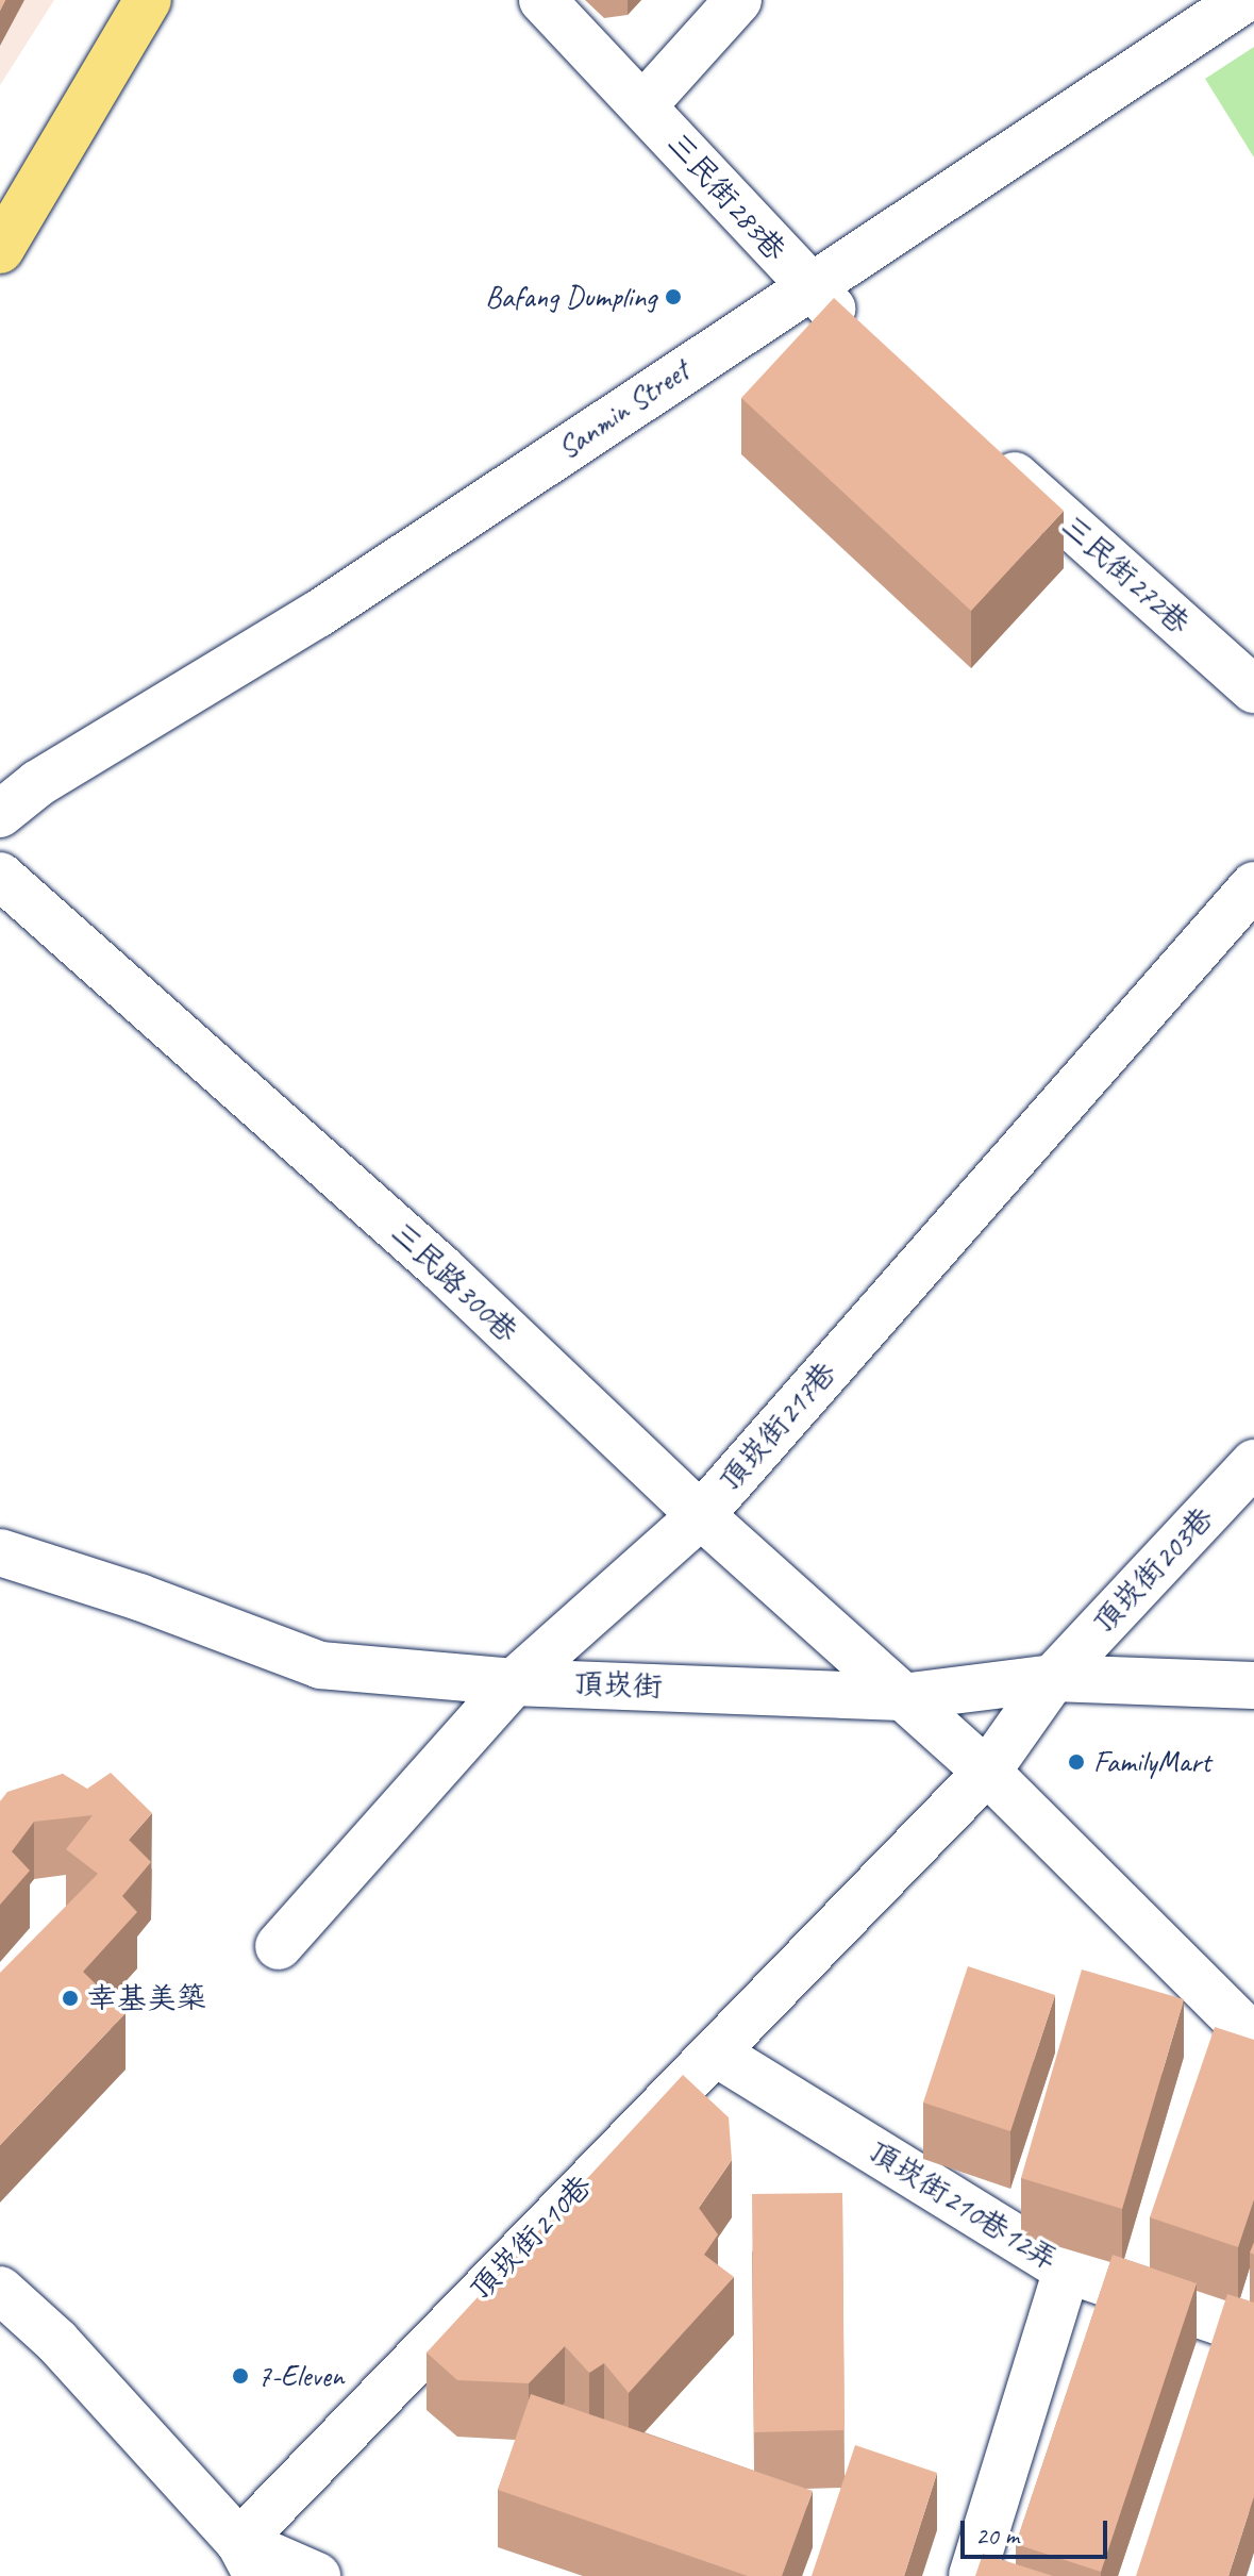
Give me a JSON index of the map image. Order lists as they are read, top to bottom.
{
  "streets": {
    "street": [
      "三民街283巷",
      "Sanmin Street",
      "三民街272巷",
      "三民路300巷",
      "頂崁街217巷",
      "頂崁街203巷",
      "頂崁街",
      "頂崁街210巷12弄",
      "頂崁街210巷"
    ]
  },
  "crossings": [
    ["三民街283巷", "Sanmin Street"],
    ["三民路300巷", "頂崁街217巷"],
    ["三民路300巷", "頂崁街"],
    ["三民路300巷", "頂崁街210巷"],
    ["頂崁街217巷", "頂崁街"],
    ["頂崁街203巷", "頂崁街"],
    ["頂崁街203巷", "頂崁街210巷"],
    ["頂崁街", "頂崁街210巷"],
    ["頂崁街210巷12弄", "頂崁街210巷"]
  ],
  "places": [
    "Bafang Dumpling",
    "FamilyMart",
    "幸基美築",
    "7-Eleven"
  ],
  "scale_bar": "20 m"
}
